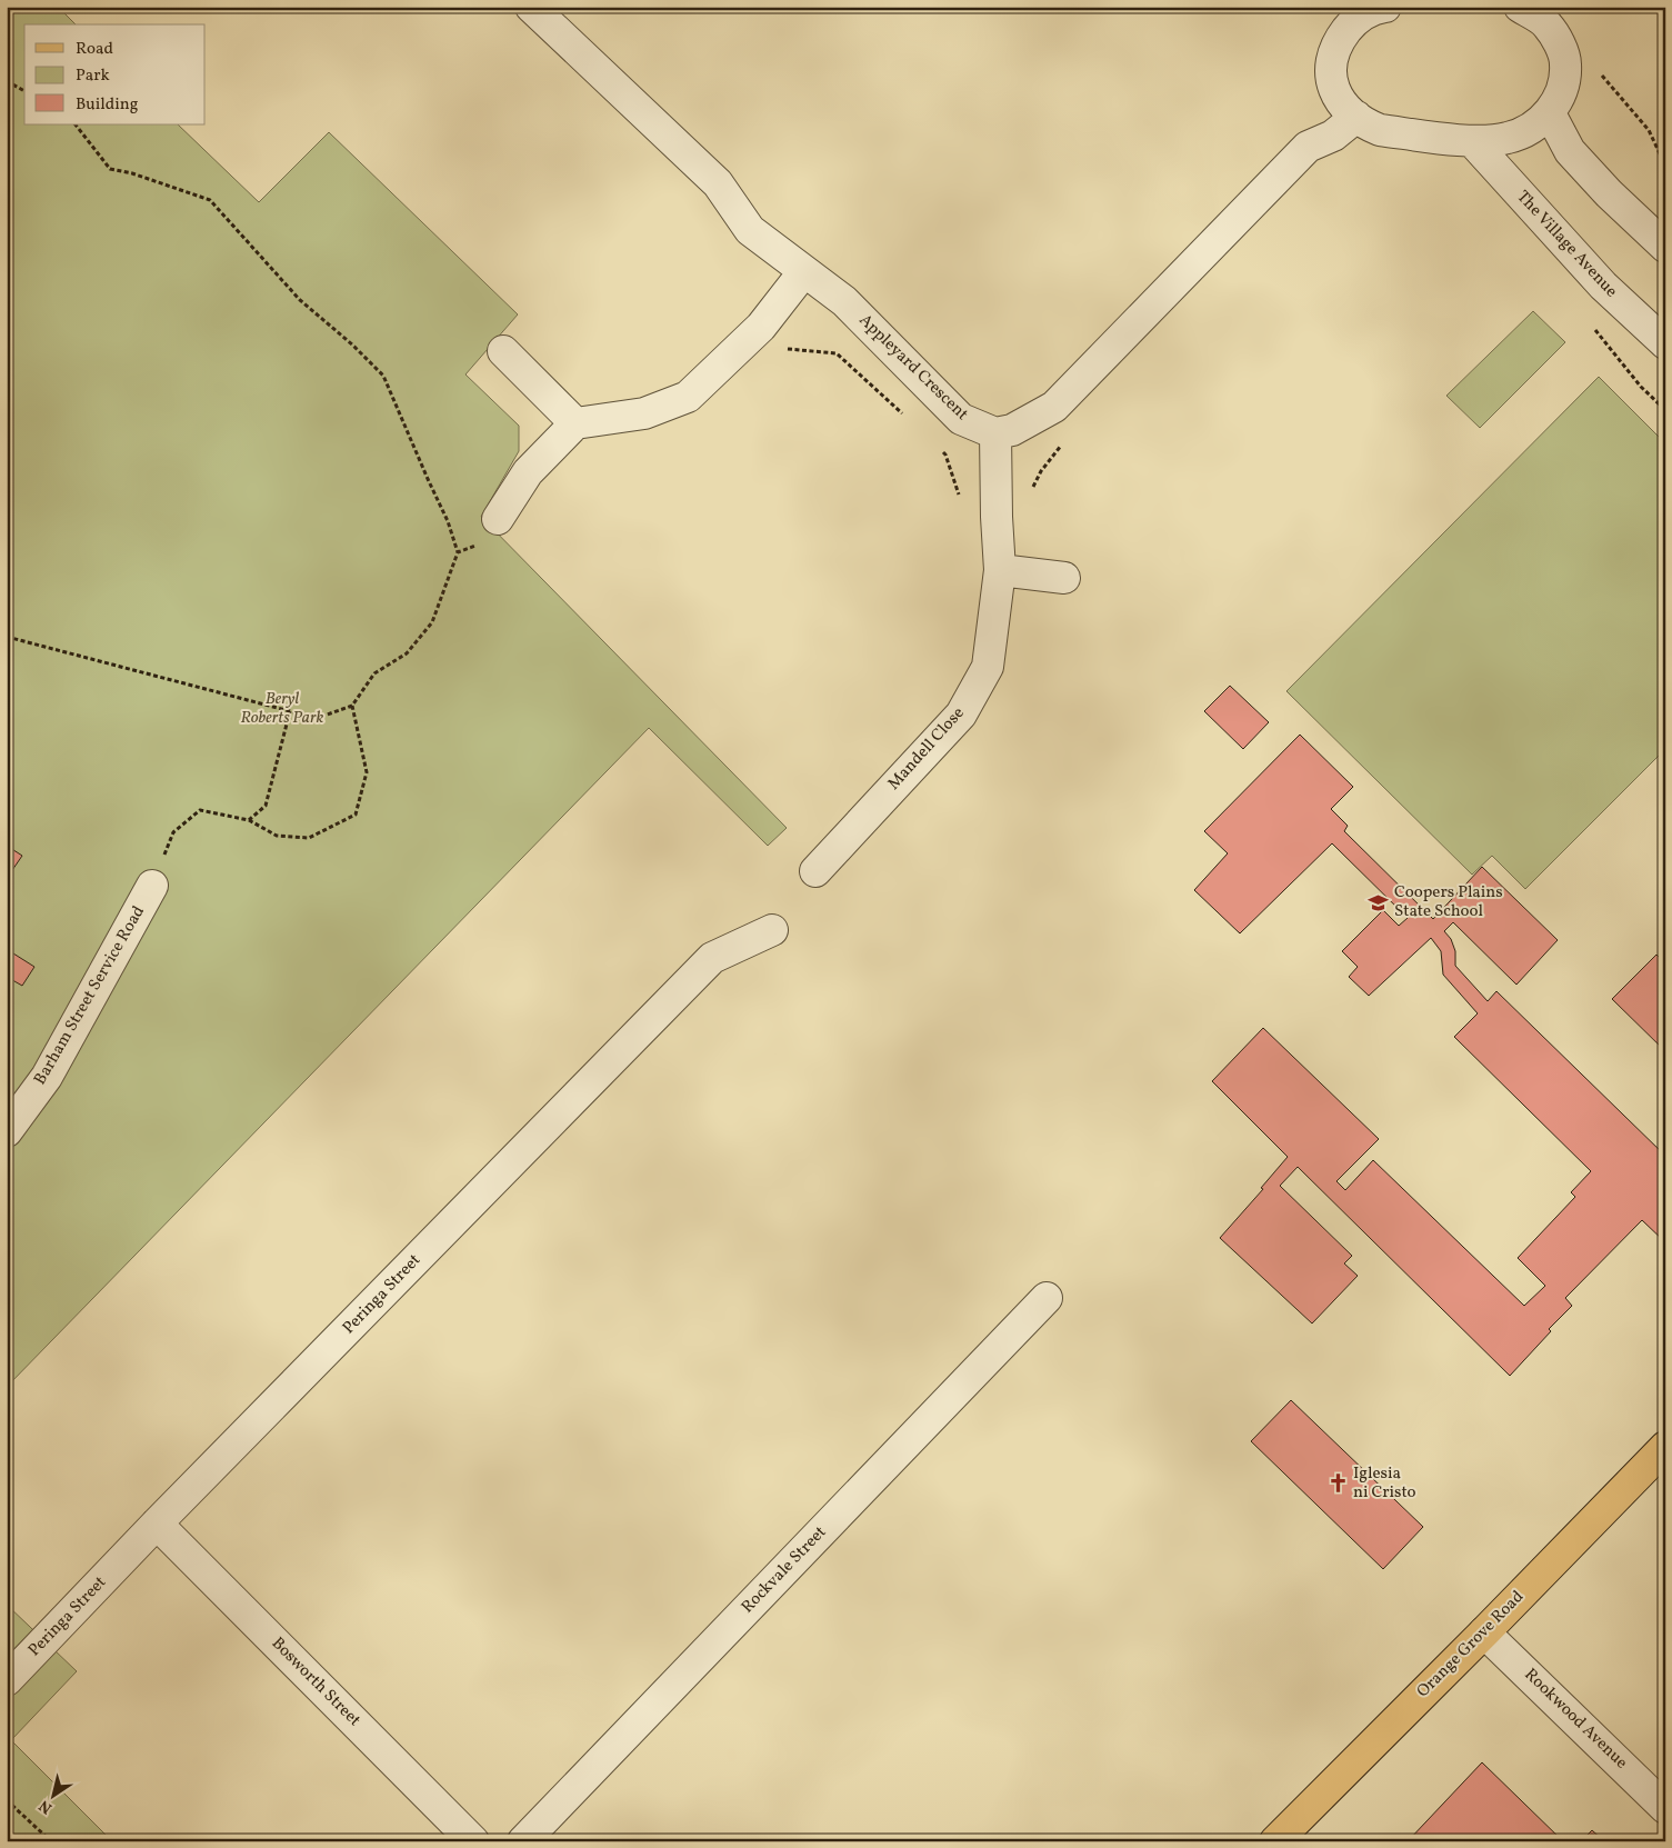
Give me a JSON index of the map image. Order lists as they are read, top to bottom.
{
  "streets": {
    "main road": ["Orange Grove Road"],
    "street": [
      "The Village Avenue",
      "Appleyard Crescent",
      "Mandell Close",
      "Barham Street Service Road",
      "Peringa Street",
      "Rockvale Street",
      "Bosworth Street",
      "Rookwood Avenue"
    ]
  },
  "crossings": [
    ["Appleyard Crescent", "Mandell Close"],
    ["Peringa Street", "Bosworth Street"],
    ["Orange Grove Road", "Rookwood Avenue"]
  ],
  "parks": ["Beryl Roberts Park"],
  "places": {
    "school or university": ["Coopers Plains State School"],
    "church": ["Iglesia ni Cristo"]
  },
  "legend": ["Road", "Park", "Building"],
  "north": "bottom left"
}
